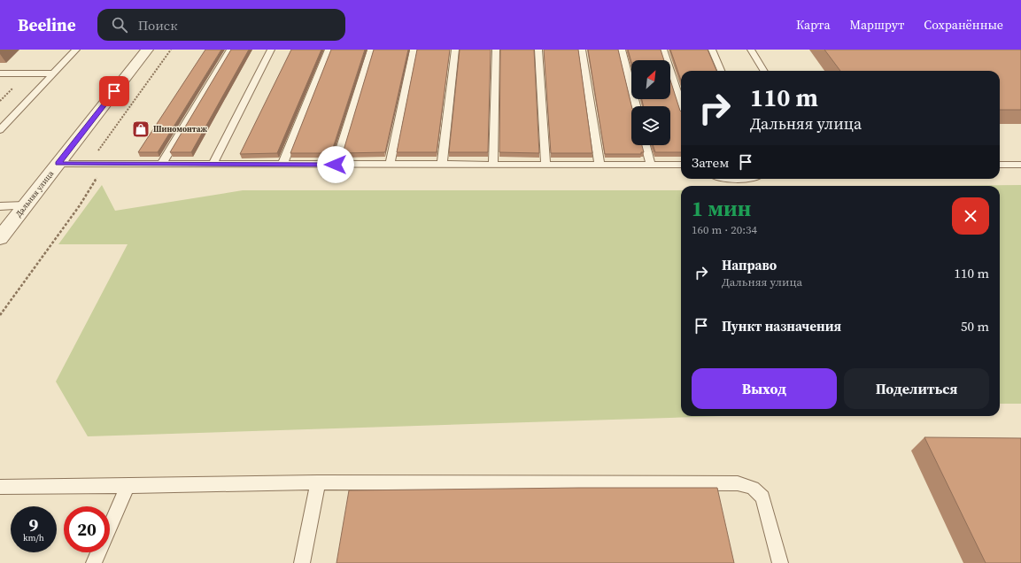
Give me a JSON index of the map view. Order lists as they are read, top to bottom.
{
  "streets": {
    "street": ["Дальняя улица"]
  },
  "places": {
    "shop": ["Шиномонтаж"]
  },
  "north": "top right",
  "page": {
    "header": "Beeline",
    "search": "Поиск",
    "nav": ["Карта", "Маршрут", "Сохранённые"],
    "turn": ["110 m", "Дальняя улица"],
    "then": "Затем",
    "heading": ["1 мин", "160 m · 20:34"],
    "list": [
      {
        "name": "Направо",
        "note": "Дальняя улица",
        "value": "110 m"
      },
      {
        "name": "Пункт назначения",
        "value": "50 m"
      }
    ],
    "buttons": ["Выход", "Поделиться"],
    "speed": "9 km/h",
    "limit": "20"
  }
}
